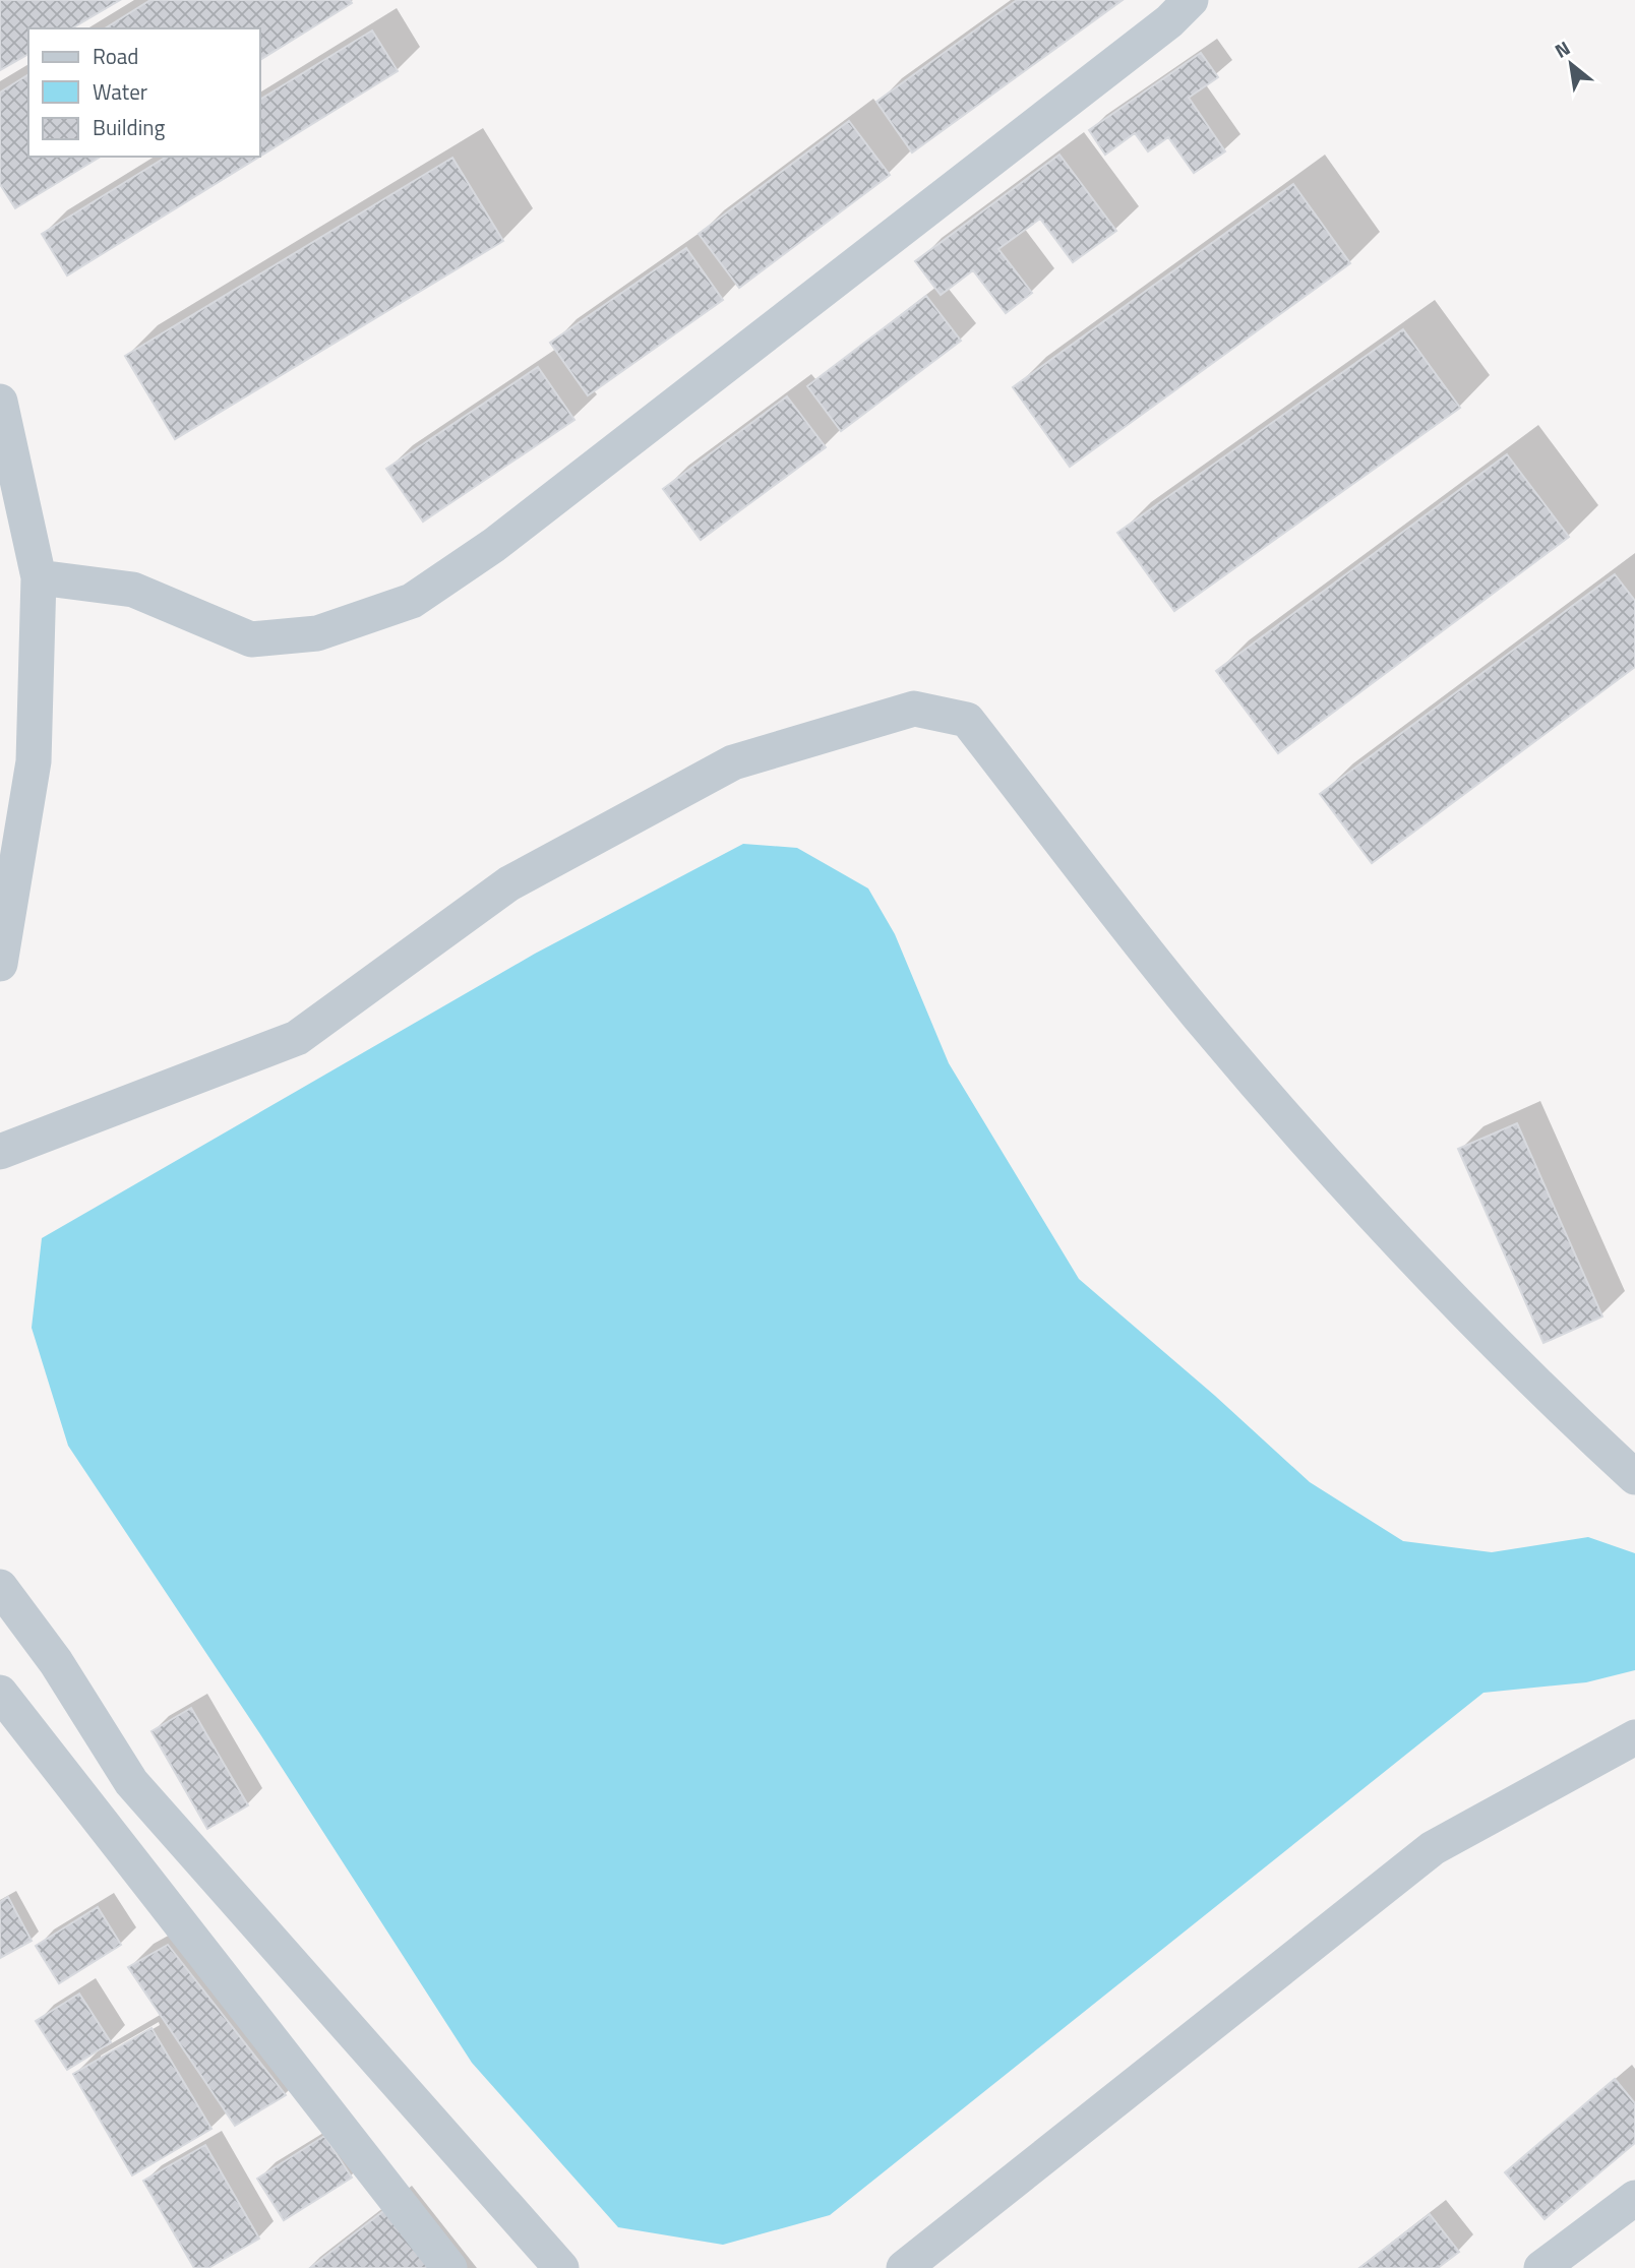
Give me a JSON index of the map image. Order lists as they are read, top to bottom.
{
  "legend": ["Road", "Water", "Building"],
  "north": "top left"
}
